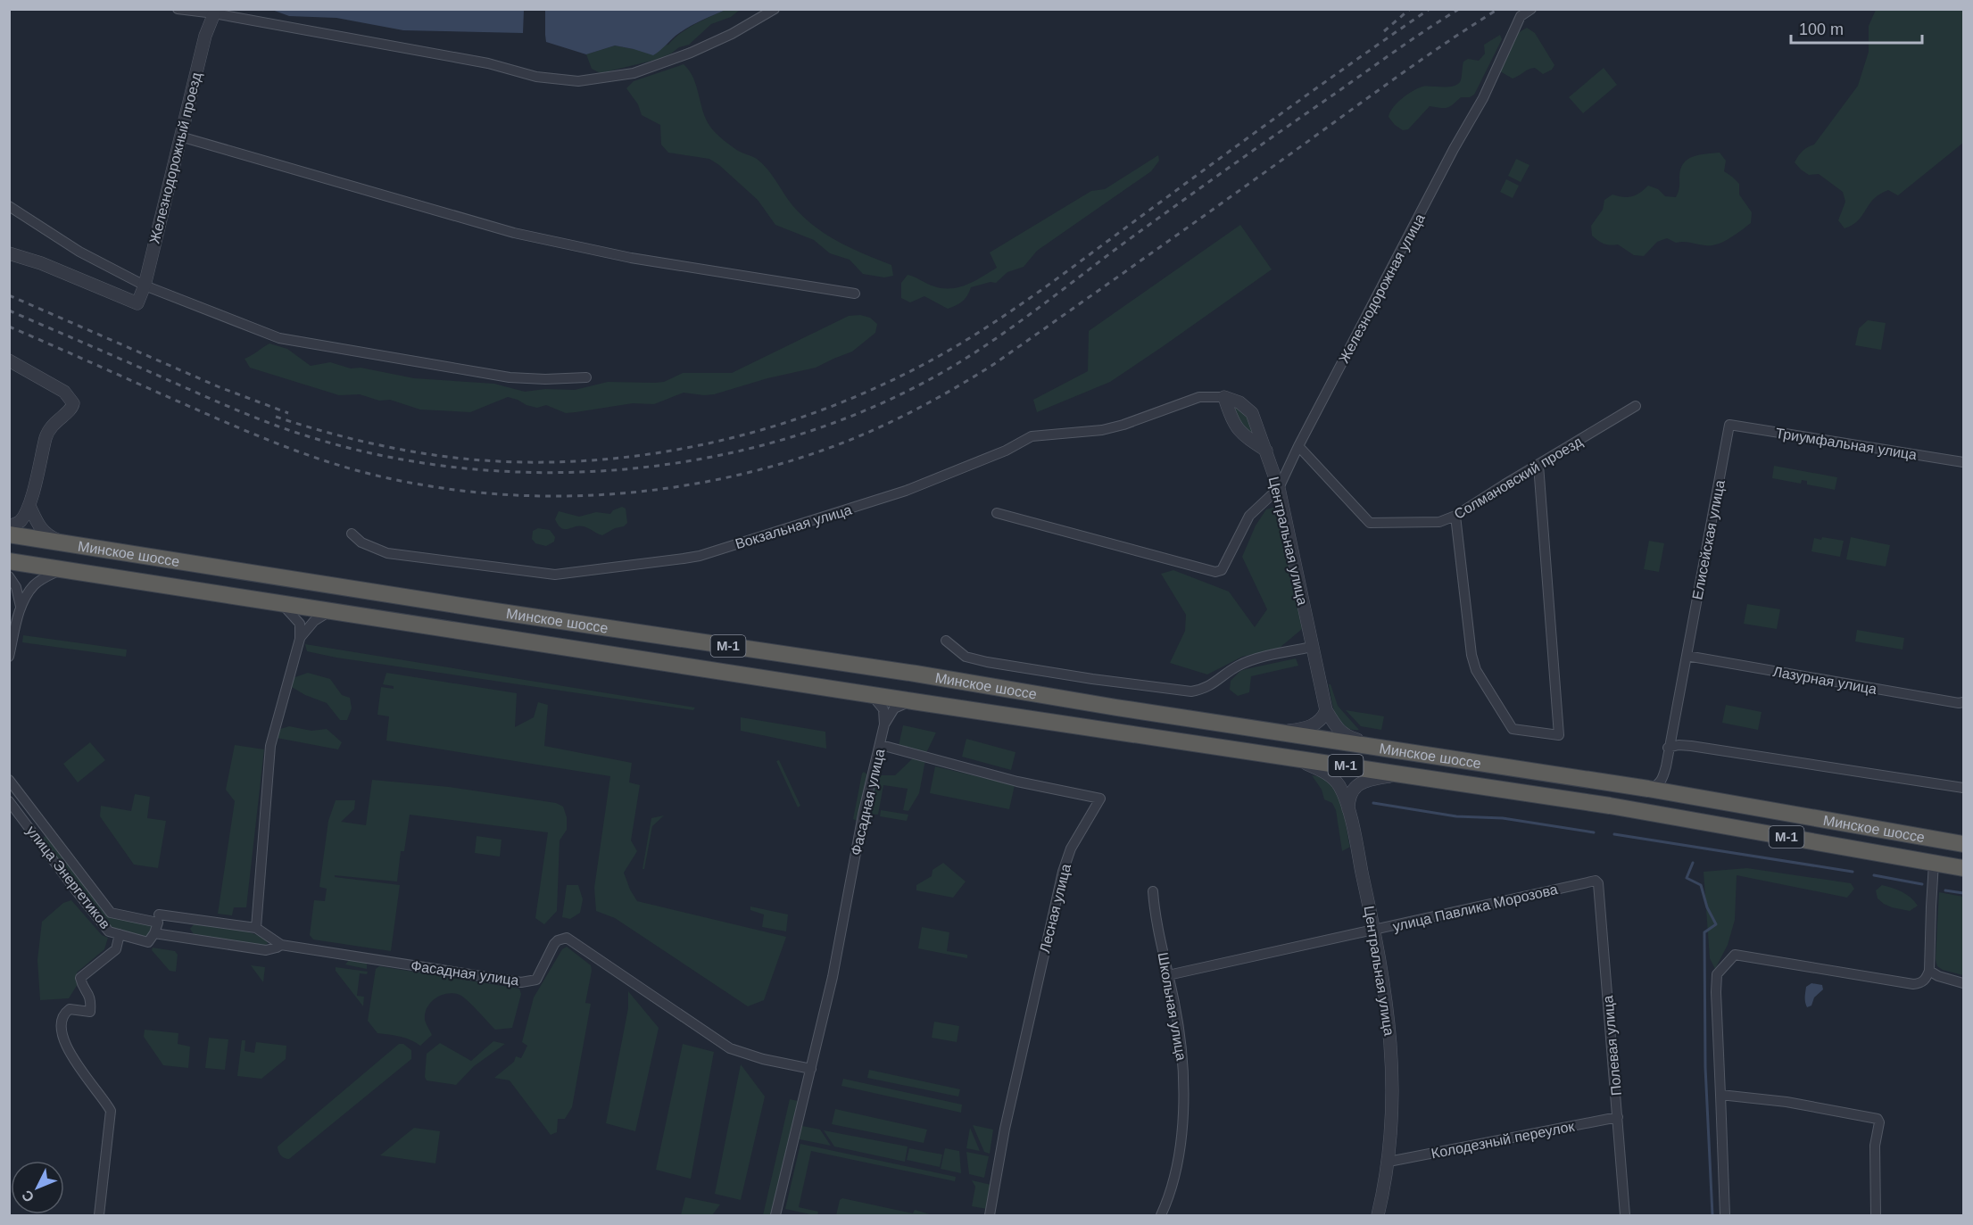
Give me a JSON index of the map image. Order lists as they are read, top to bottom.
{
  "streets": {
    "highway": ["Минское шоссе", "М-1"],
    "street": [
      "Железнодорожный проезд",
      "Железнодорожная улица",
      "Триумфальная улица",
      "Солмановский проезд",
      "Вокзальная улица",
      "Елисейская улица",
      "Центральная улица",
      "Лазурная улица",
      "Фасадная улица",
      "улица Энергетиков",
      "улица Павлика Морозова",
      "Лесная улица",
      "Школьная улица",
      "Полевая улица",
      "Колодезный переулок"
    ]
  },
  "crossings": [
    ["Железнодорожная улица", "Солмановский проезд"],
    ["Железнодорожная улица", "Центральная улица"],
    ["Триумфальная улица", "Елисейская улица"],
    ["Вокзальная улица", "Центральная улица"],
    ["Елисейская улица", "Лазурная улица"],
    ["Центральная улица", "Минское шоссе"],
    ["Центральная улица", "улица Павлика Морозова"],
    ["Центральная улица", "Колодезный переулок"],
    ["Минское шоссе", "Фасадная улица"],
    ["Фасадная улица", "Лесная улица"],
    ["улица Павлика Морозова", "Школьная улица"],
    ["улица Павлика Морозова", "Полевая улица"],
    ["Полевая улица", "Колодезный переулок"]
  ],
  "scale_bar": "100 m",
  "north": "bottom left"
}
